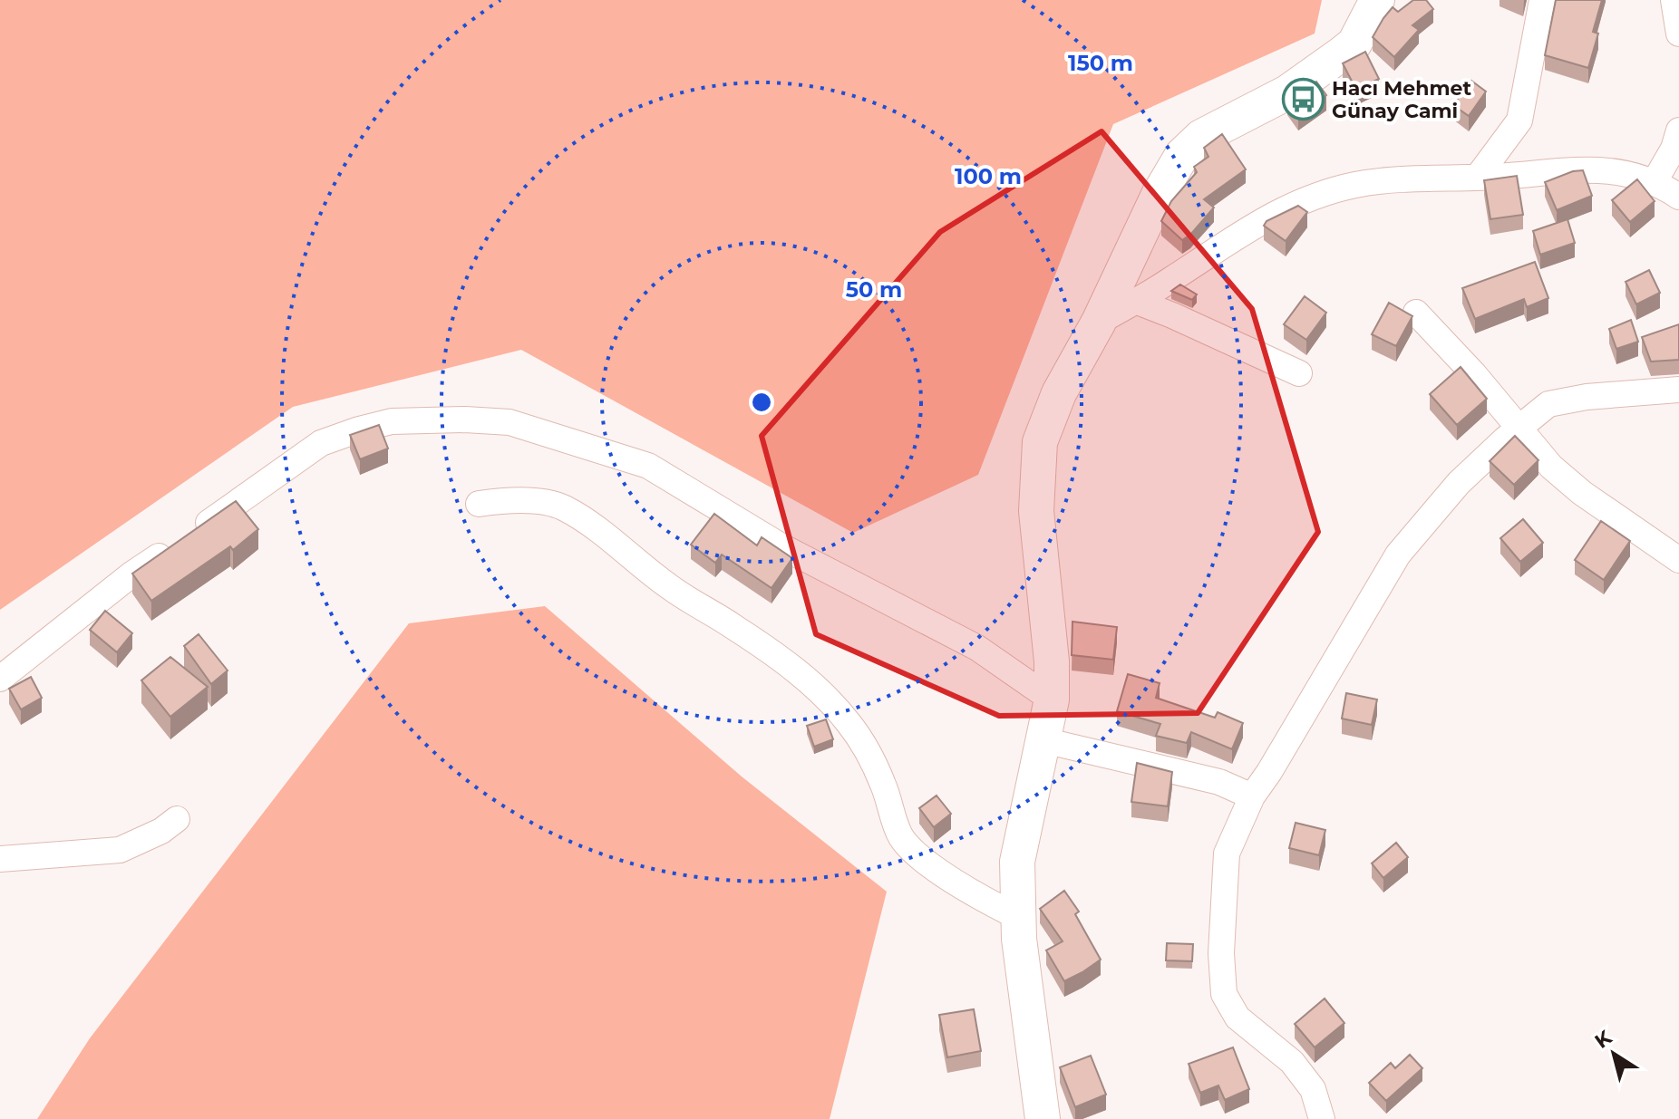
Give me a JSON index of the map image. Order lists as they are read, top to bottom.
{
  "places": {
    "bus stop": ["Hacı Mehmet Günay Cami"]
  },
  "north": "top left",
  "rings": ["150 m", "100 m", "50 m"]
}
